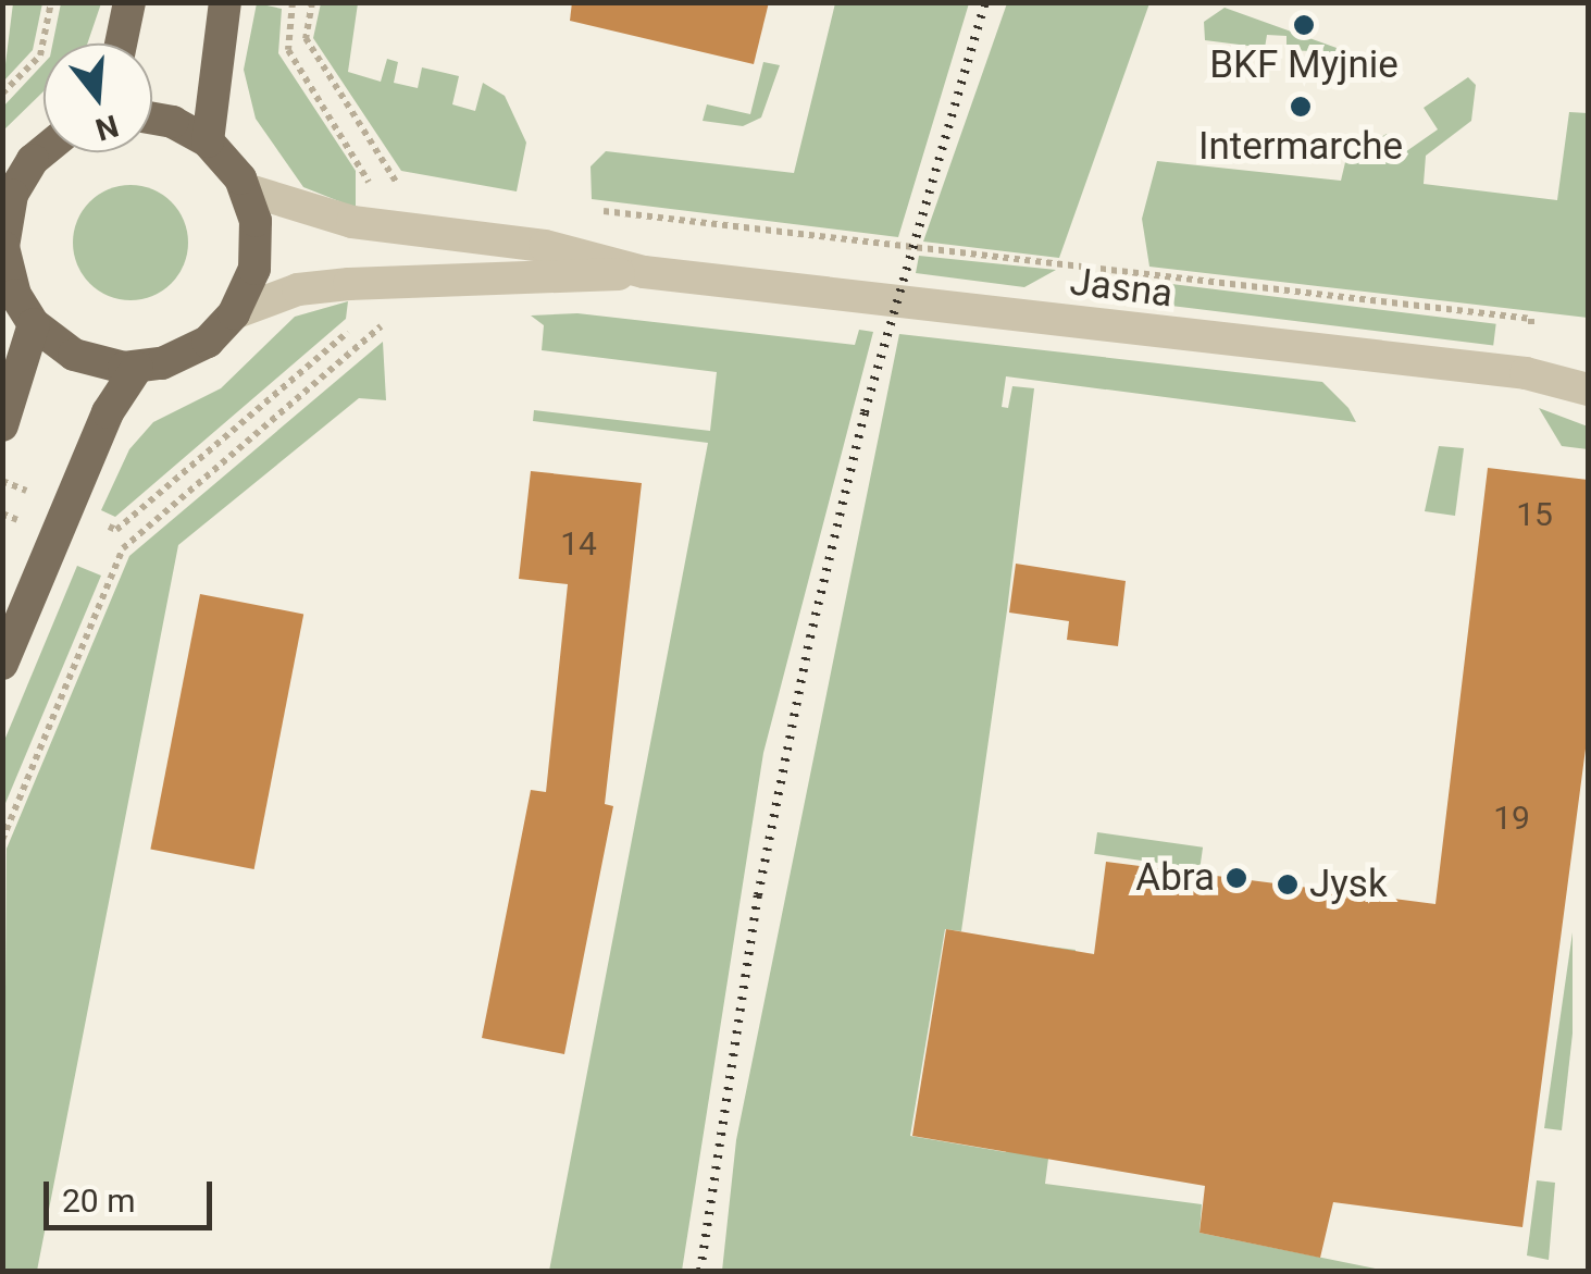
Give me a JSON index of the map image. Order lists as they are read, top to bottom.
{
  "streets": {
    "street": ["Jasna"]
  },
  "places": [
    "BKF Myjnie",
    "Intermarche",
    "Abra",
    "Jysk"
  ],
  "house_numbers": ["15", "14", "19"],
  "scale_bar": "20 m",
  "north": "bottom"
}
